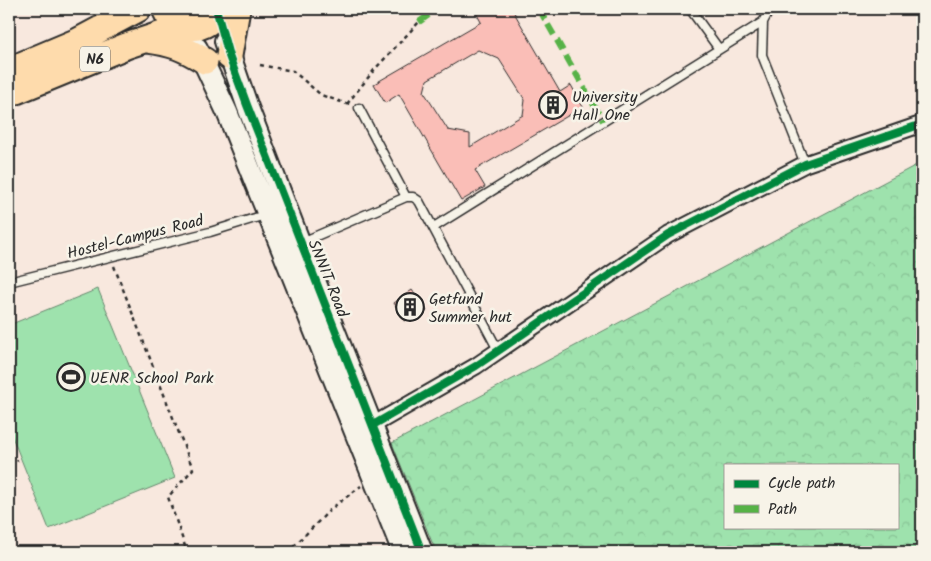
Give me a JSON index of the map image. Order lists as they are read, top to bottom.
{
  "streets": {
    "main road": ["N6"],
    "street": ["SNNIT Road"],
    "lane": ["Hostel-Campus Road"]
  },
  "crossings": [
    ["N6", "SNNIT Road"],
    ["Hostel-Campus Road", "SNNIT Road"]
  ],
  "places": {
    "building": ["University Hall One", "Getfund Summer hut"],
    "sports": ["UENR School Park"]
  },
  "legend": ["Cycle path", "Path"]
}
